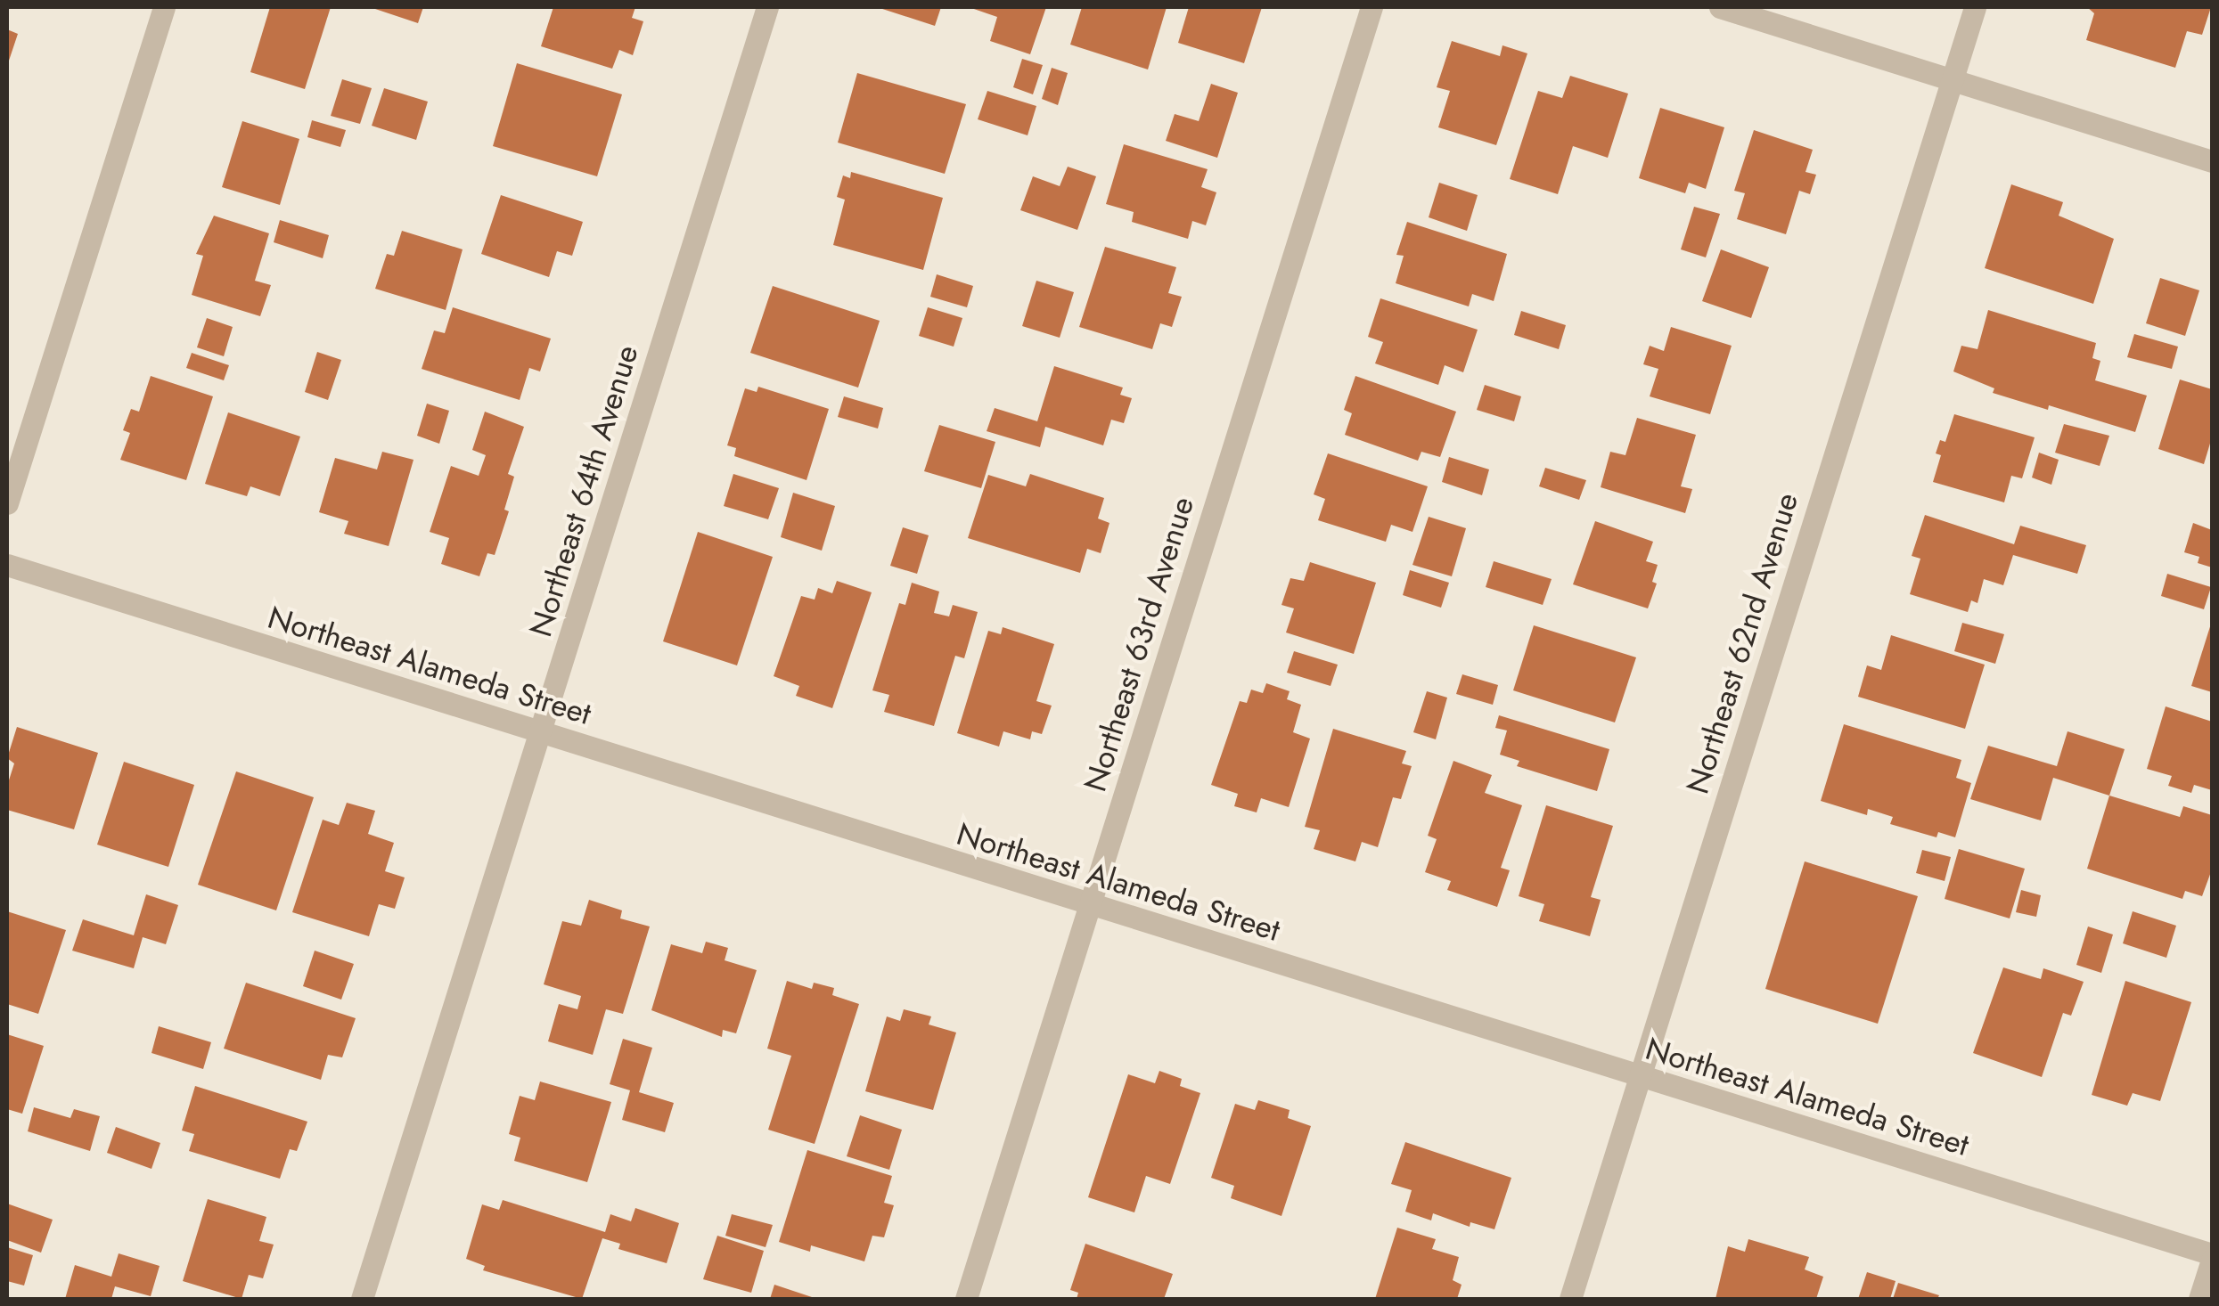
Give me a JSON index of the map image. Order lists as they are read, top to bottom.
{
  "streets": {
    "street": [
      "Northeast 64th Avenue",
      "Northeast 62nd Avenue",
      "Northeast 63rd Avenue",
      "Northeast Alameda Street"
    ]
  },
  "crossings": [
    ["Northeast 64th Avenue", "Northeast Alameda Street"],
    ["Northeast 62nd Avenue", "Northeast Alameda Street"],
    ["Northeast 63rd Avenue", "Northeast Alameda Street"]
  ]
}
